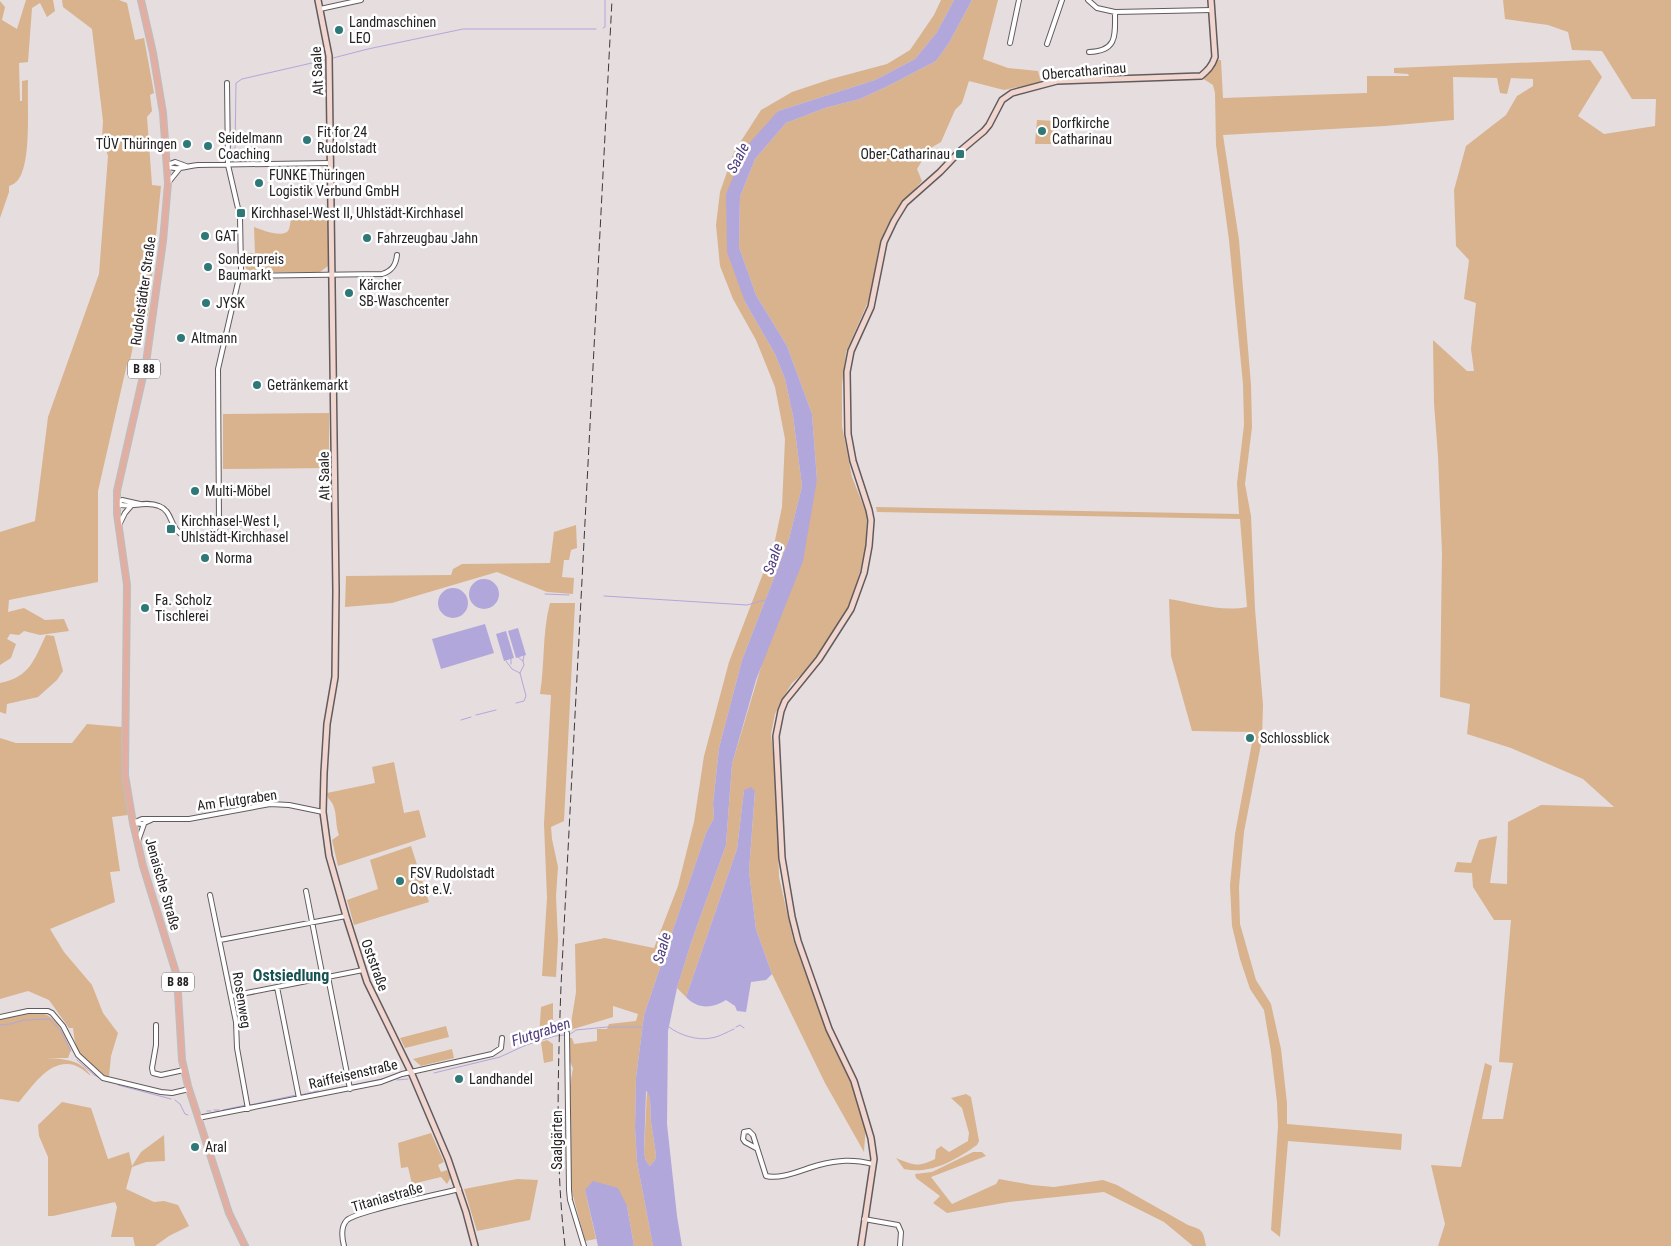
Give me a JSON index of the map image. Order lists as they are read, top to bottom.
{
  "streets": {
    "main road": [
      "Alt Saale",
      "Obercatharinau",
      "Rudolstädter Straße",
      "B 88",
      "Jenaische Straße",
      "Oststraße"
    ],
    "street": [
      "Am Flutgraben",
      "Rosenweg",
      "Raiffeisenstraße",
      "Saalgärten",
      "Titaniastraße"
    ]
  },
  "crossings": [
    ["Alt Saale", "Oststraße"],
    ["Rudolstädter Straße", "Jenaische Straße"],
    ["Am Flutgraben", "Jenaische Straße"],
    ["Am Flutgraben", "Oststraße"],
    ["Jenaische Straße", "Raiffeisenstraße"],
    ["Oststraße", "Raiffeisenstraße"],
    ["Oststraße", "Titaniastraße"],
    ["Rosenweg", "Raiffeisenstraße"]
  ],
  "districts": ["Ostsiedlung"],
  "water": ["Saale", "Flutgraben"],
  "places": {
    "other": [
      "Landmaschinen LEO",
      "Dorfkirche Catharinau",
      "Fit for 24 Rudolstadt",
      "TÜV Thüringen",
      "Seidelmann Coaching",
      "FUNKE Thüringen Logistik Verbund GmbH",
      "GAT",
      "Fahrzeugbau Jahn",
      "Sonderpreis Baumarkt",
      "Kärcher SB-Waschcenter",
      "JYSK",
      "Altmann",
      "Getränkemarkt",
      "Multi-Möbel",
      "Norma",
      "Fa. Scholz Tischlerei",
      "Schlossblick",
      "FSV Rudolstadt Ost e.V.",
      "Landhandel",
      "Aral"
    ],
    "transit": ["Ober-Catharinau", "Kirchhasel-West II, Uhlstädt-Kirchhasel", "Kirchhasel-West I, Uhlstädt-Kirchhasel"]
  }
}
